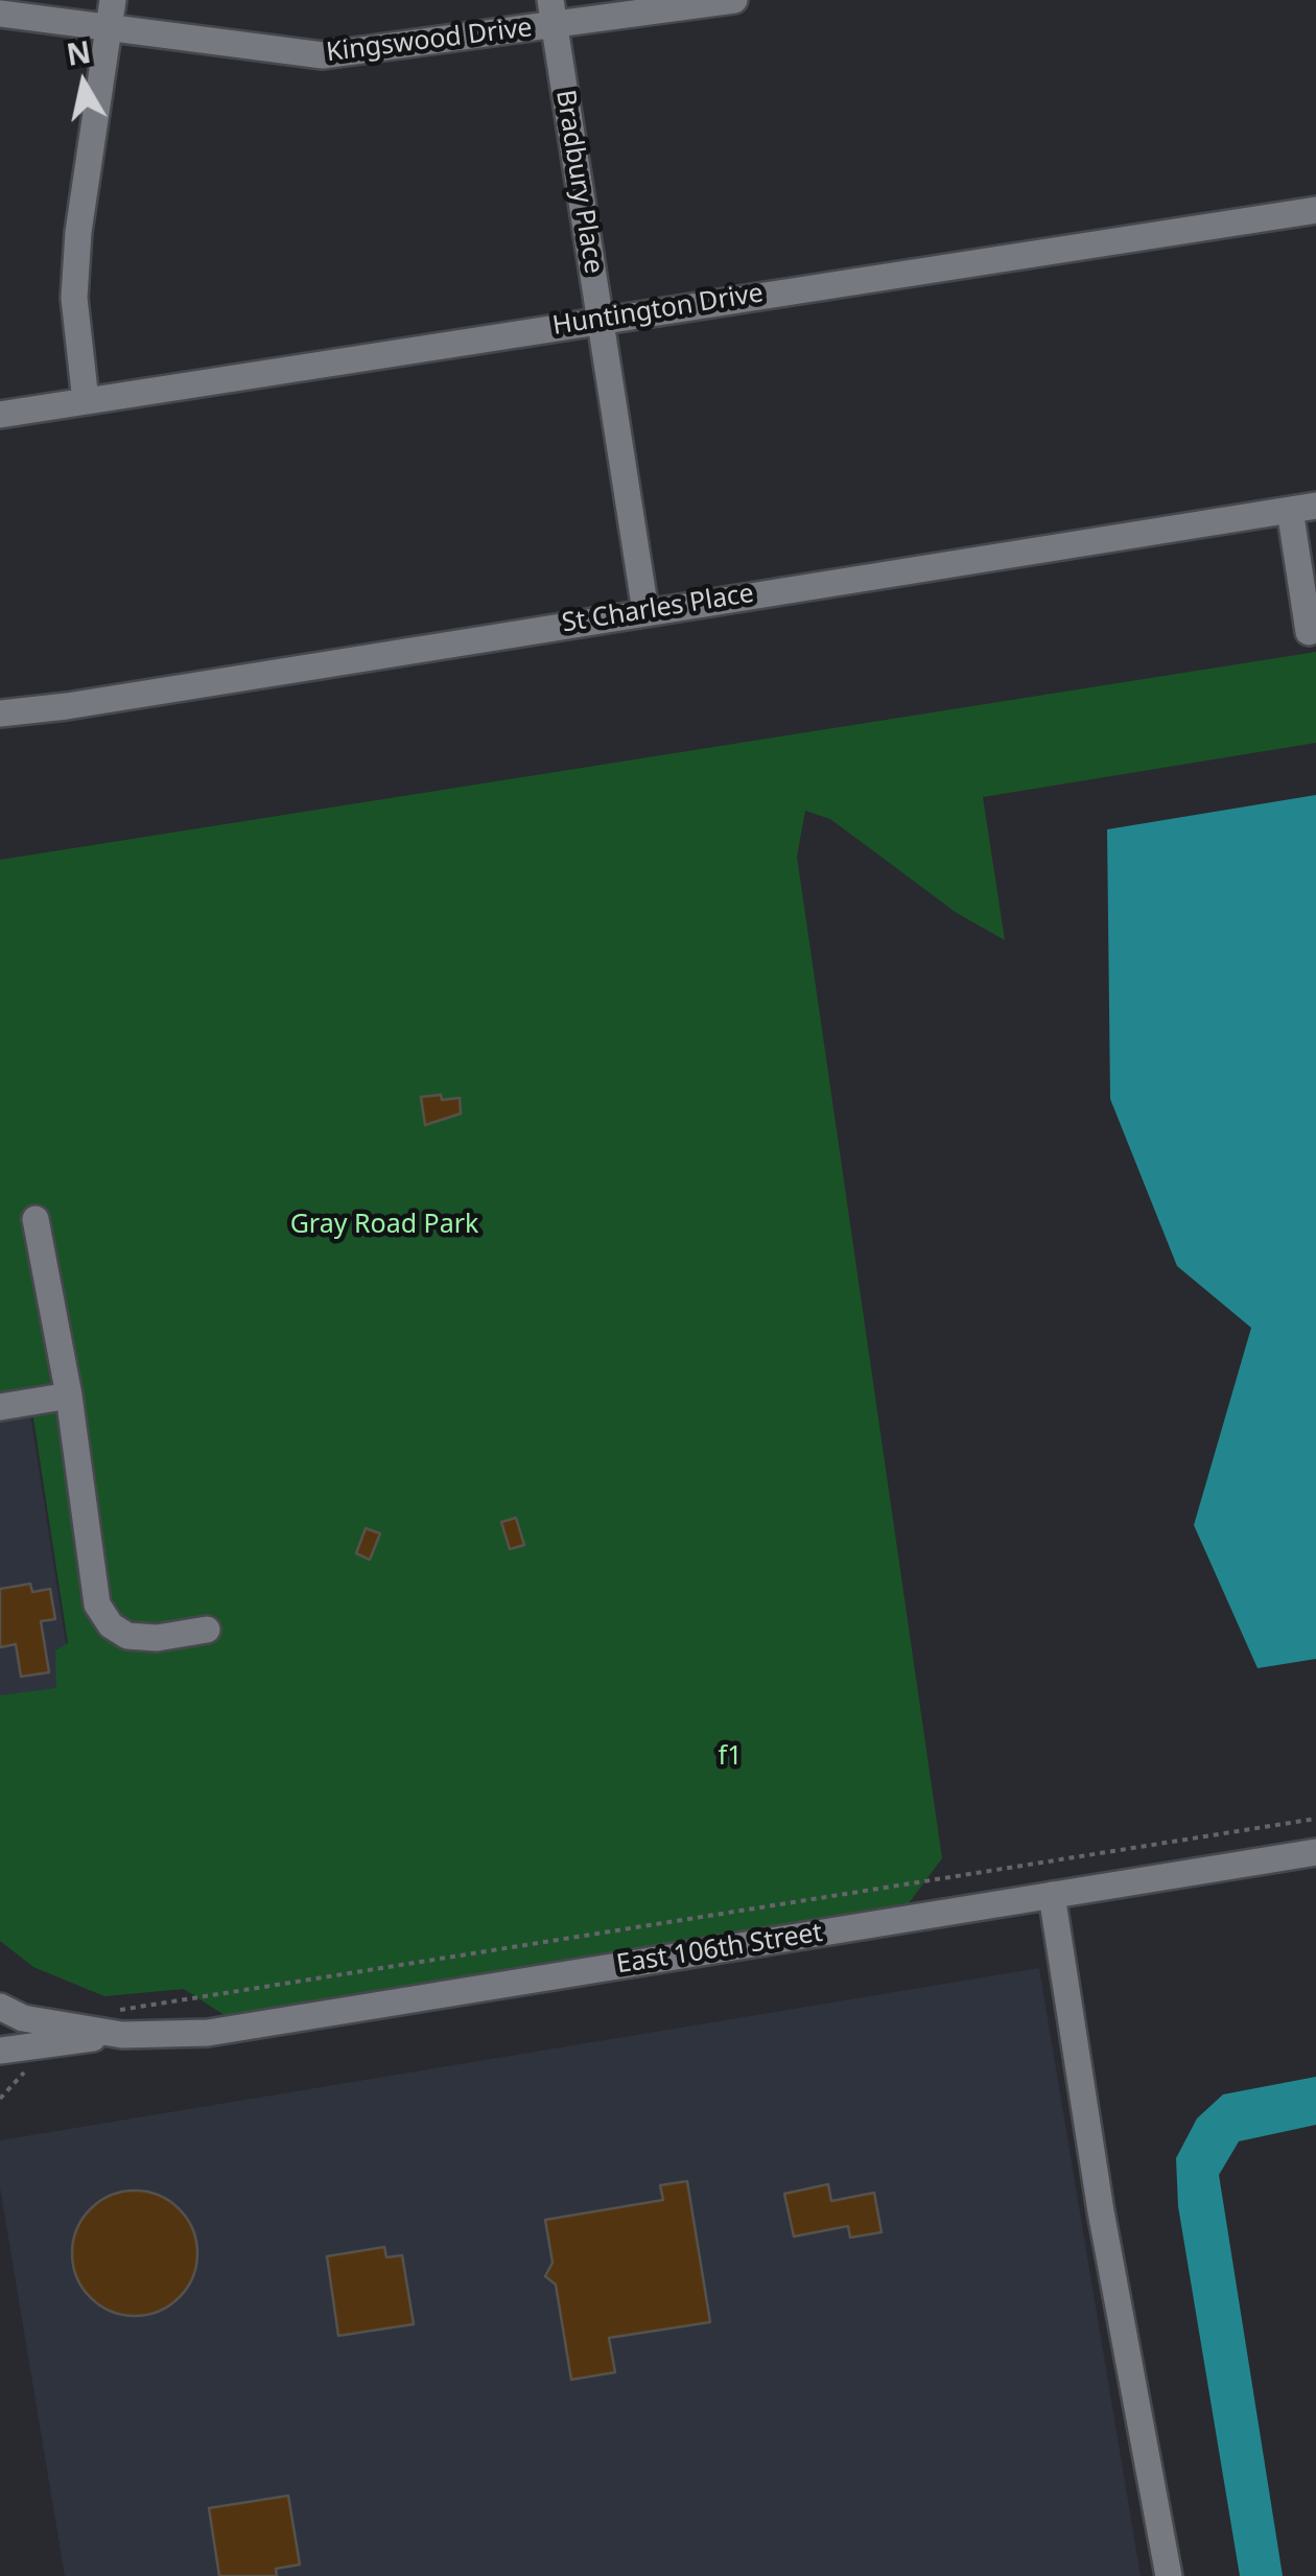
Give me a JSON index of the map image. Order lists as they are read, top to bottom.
{
  "streets": {
    "street": [
      "Kingswood Drive",
      "Bradbury Place",
      "Huntington Drive",
      "St Charles Place",
      "East 106th Street"
    ]
  },
  "crossings": [
    ["Kingswood Drive", "Bradbury Place"],
    ["Bradbury Place", "Huntington Drive"],
    ["Bradbury Place", "St Charles Place"]
  ],
  "parks": ["Gray Road Park", "f1"],
  "north": "top"
}
